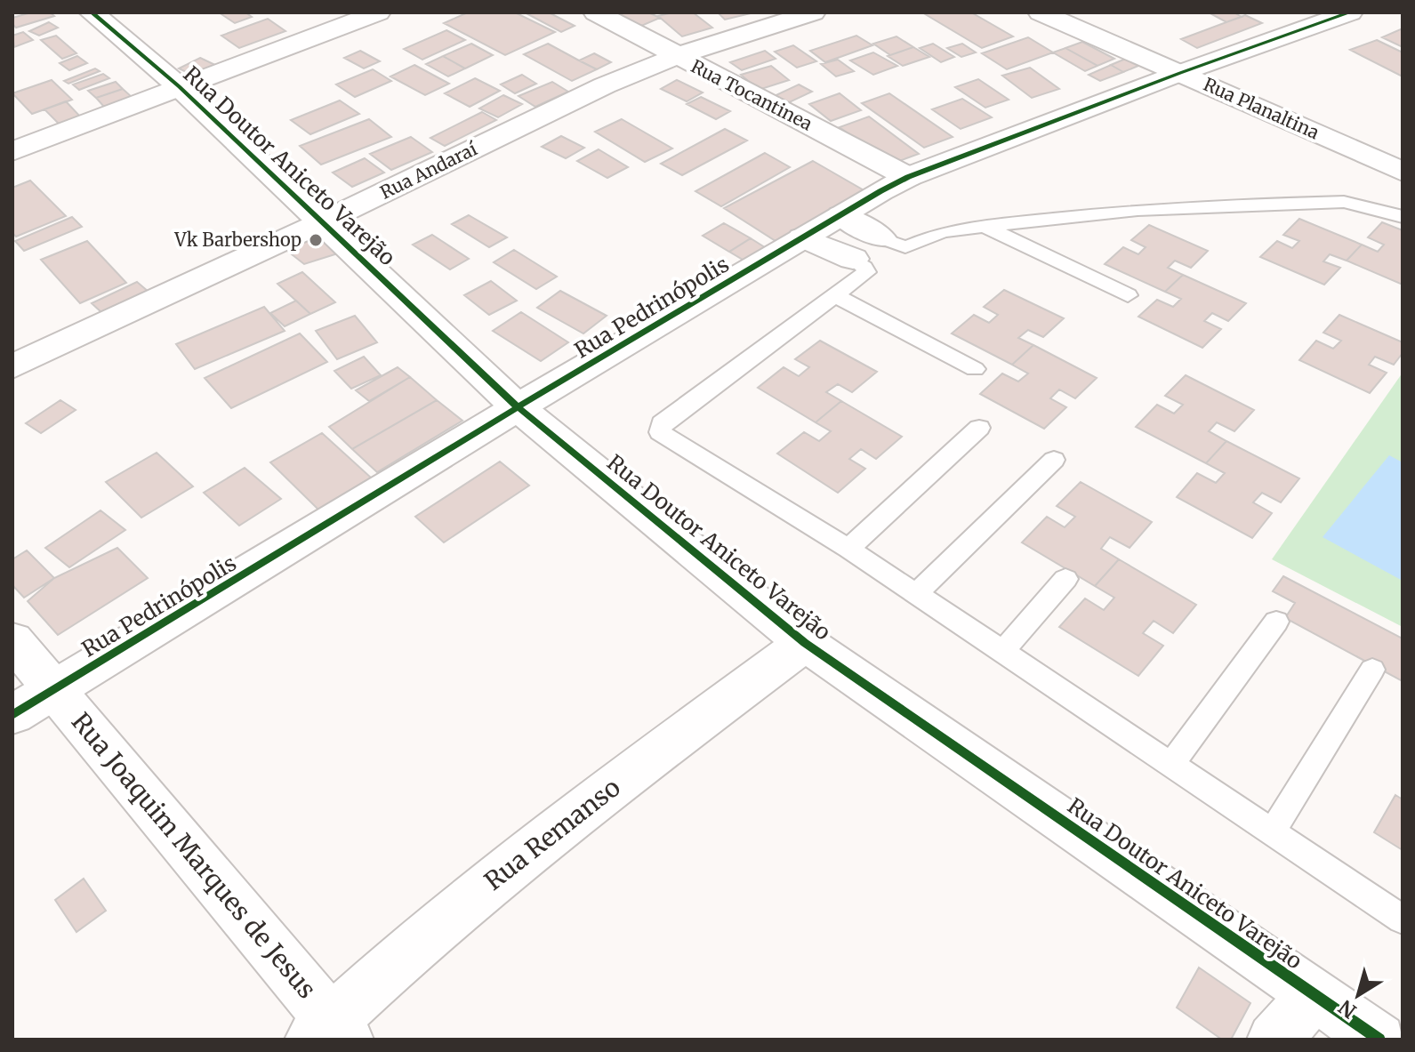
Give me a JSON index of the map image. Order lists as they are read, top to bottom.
{
  "streets": {
    "street": [
      "Rua Tocantinea",
      "Rua Planaltina",
      "Rua Doutor Aniceto Varejão",
      "Rua Andaraí",
      "Rua Pedrinópolis",
      "Rua Remanso",
      "Rua Joaquim Marques de Jesus"
    ]
  },
  "crossings": [
    ["Rua Tocantinea", "Rua Andaraí"],
    ["Rua Tocantinea", "Rua Pedrinópolis"],
    ["Rua Planaltina", "Rua Pedrinópolis"],
    ["Rua Doutor Aniceto Varejão", "Rua Andaraí"],
    ["Rua Doutor Aniceto Varejão", "Rua Pedrinópolis"],
    ["Rua Doutor Aniceto Varejão", "Rua Remanso"],
    ["Rua Pedrinópolis", "Rua Joaquim Marques de Jesus"],
    ["Rua Remanso", "Rua Joaquim Marques de Jesus"]
  ],
  "places": ["Vk Barbershop"],
  "north": "bottom left"
}
